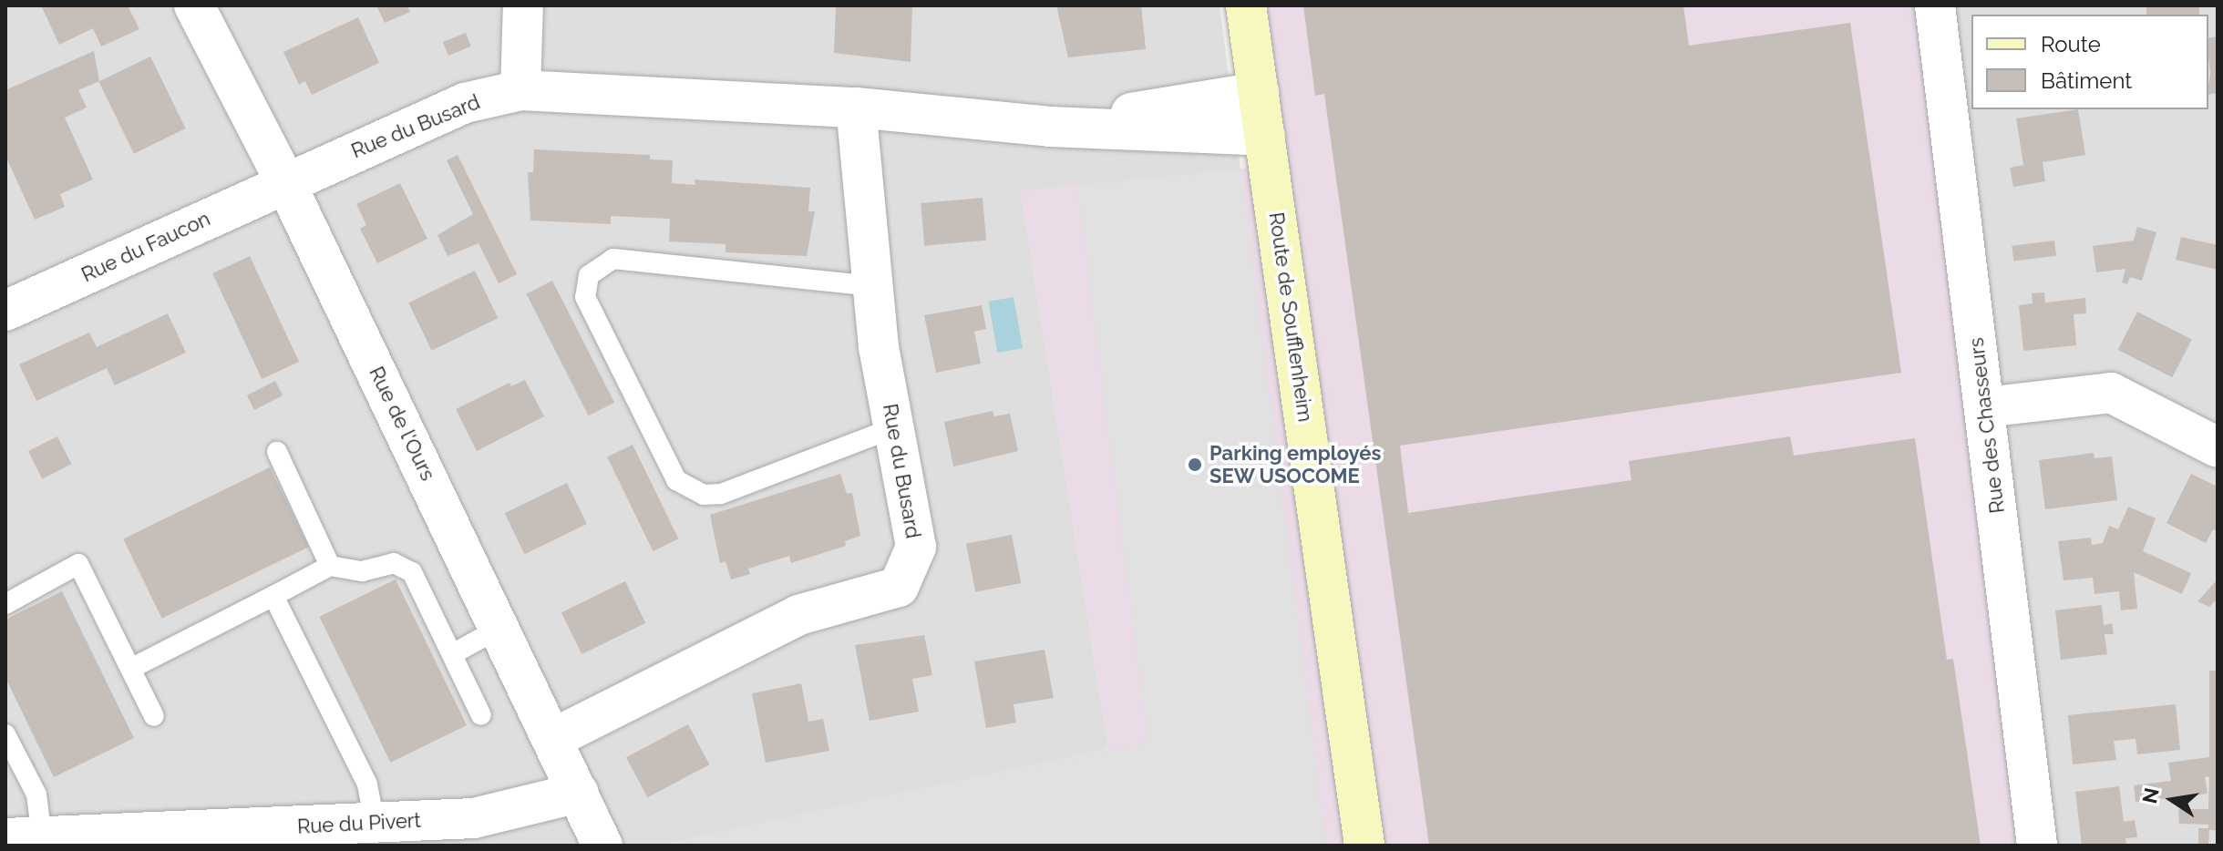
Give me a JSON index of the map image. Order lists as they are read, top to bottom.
{
  "streets": {
    "main road": ["Route de Soufflenheim"],
    "street": [
      "Rue du Busard",
      "Rue du Faucon",
      "Rue de l'Ours",
      "Rue des Chasseurs",
      "Rue du Pivert"
    ]
  },
  "crossings": [
    ["Rue du Busard", "Rue du Faucon"],
    ["Rue du Busard", "Route de Soufflenheim"],
    ["Rue du Busard", "Rue de l'Ours"],
    ["Rue du Faucon", "Rue de l'Ours"],
    ["Rue de l'Ours", "Rue du Pivert"]
  ],
  "places": ["Parking employés SEW USOCOME"],
  "legend": ["Route", "Bâtiment"],
  "north": "left"
}
